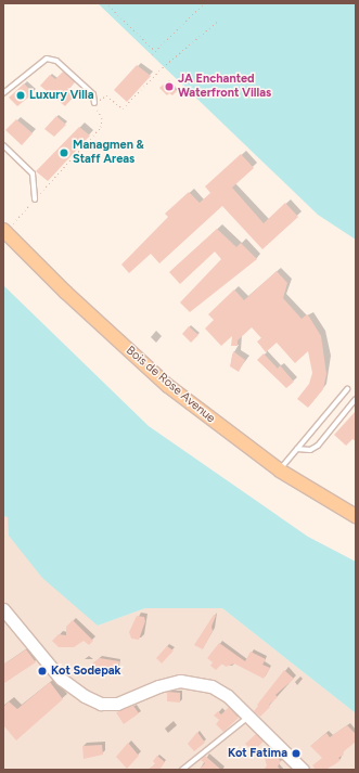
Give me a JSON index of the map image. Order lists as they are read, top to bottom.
{
  "streets": {
    "main road": ["Bois de Rose Avenue"]
  },
  "places": [
    "JA Enchanted Waterfront Villas",
    "Luxury Villa",
    "Managmen & Staff Areas",
    "Kot Sodepak",
    "Kot Fatima"
  ]
}
